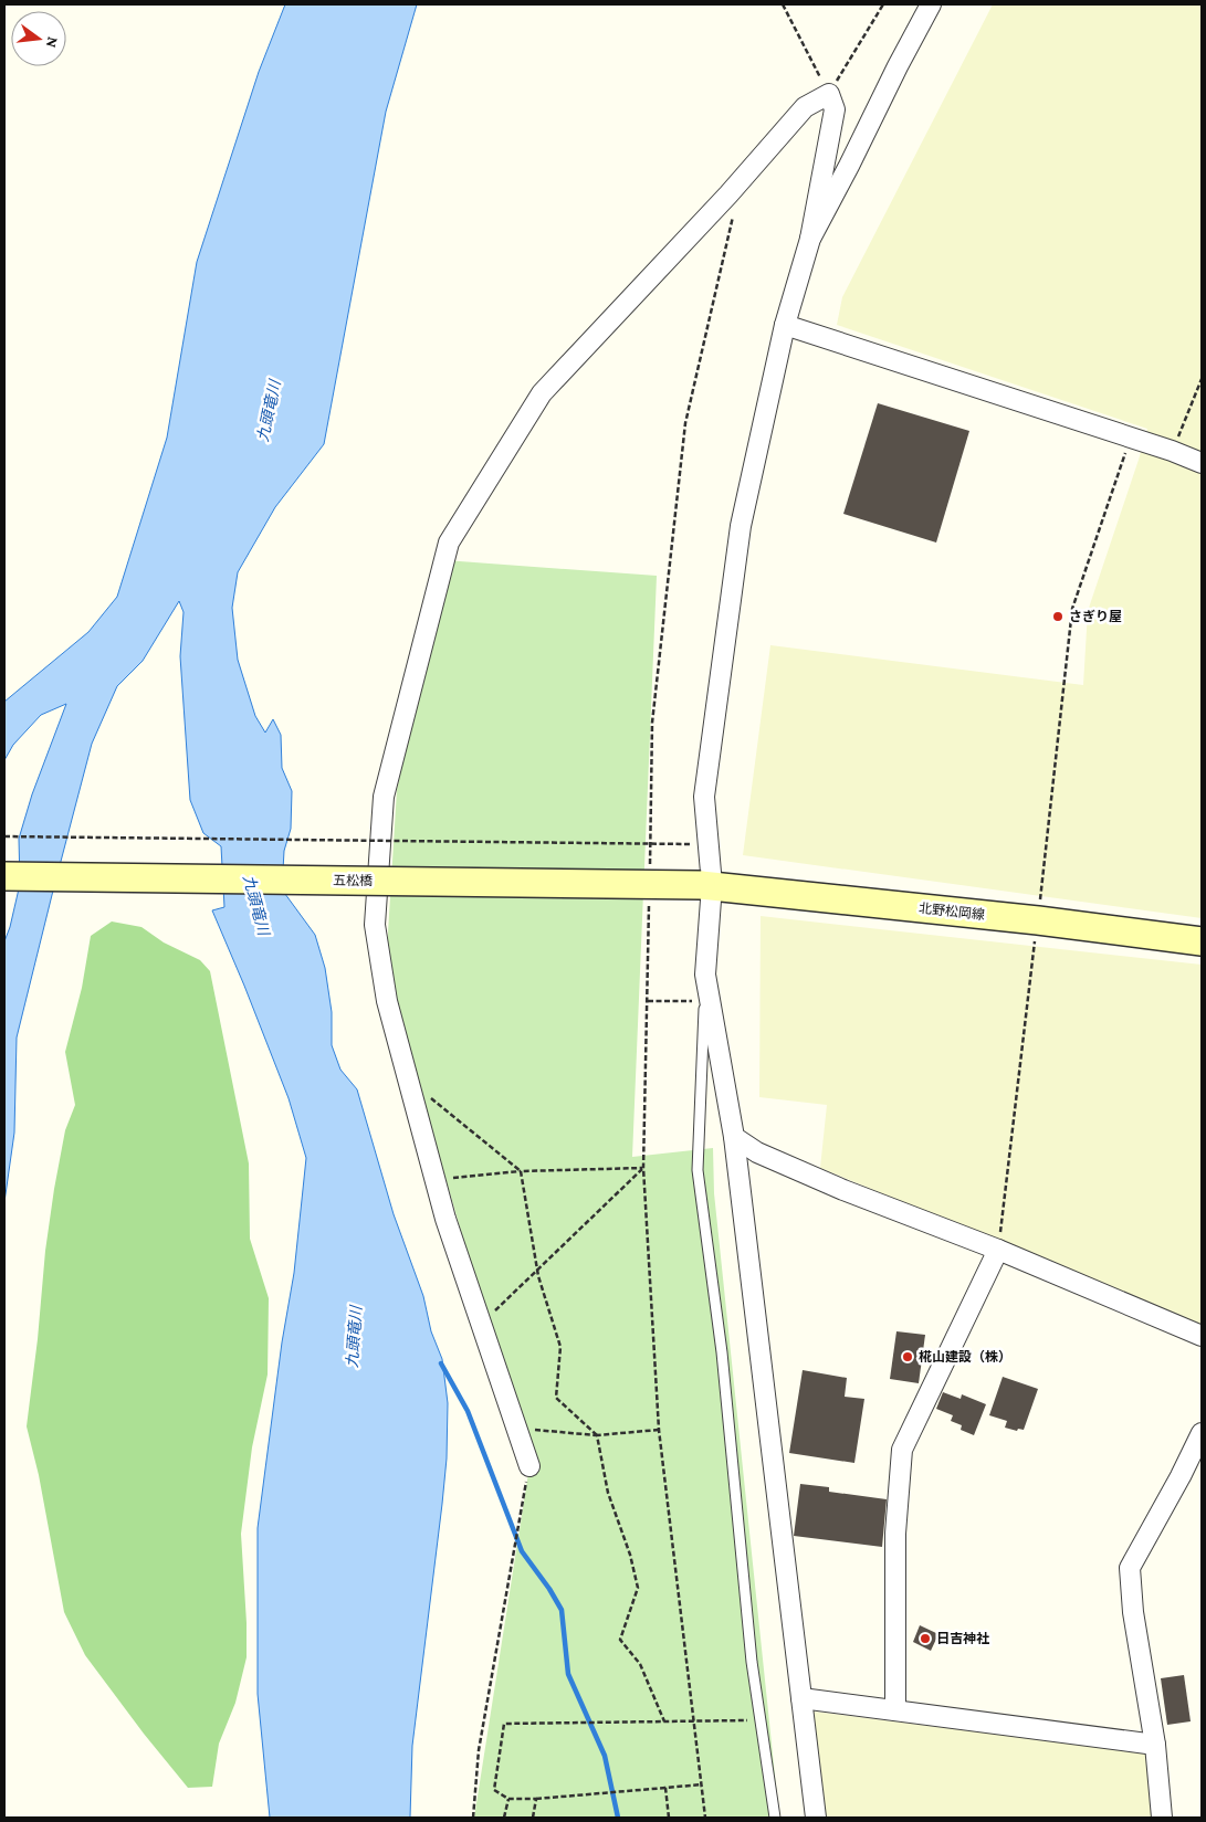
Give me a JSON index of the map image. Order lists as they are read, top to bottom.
{
  "streets": {
    "main road": ["五松橋", "北野松岡線"]
  },
  "crossings": [
    ["五松橋", "北野松岡線"]
  ],
  "water": ["九頭竜川"],
  "places": ["さぎり屋", "椛山建設（株）", "日吉神社"],
  "north": "right"
}
